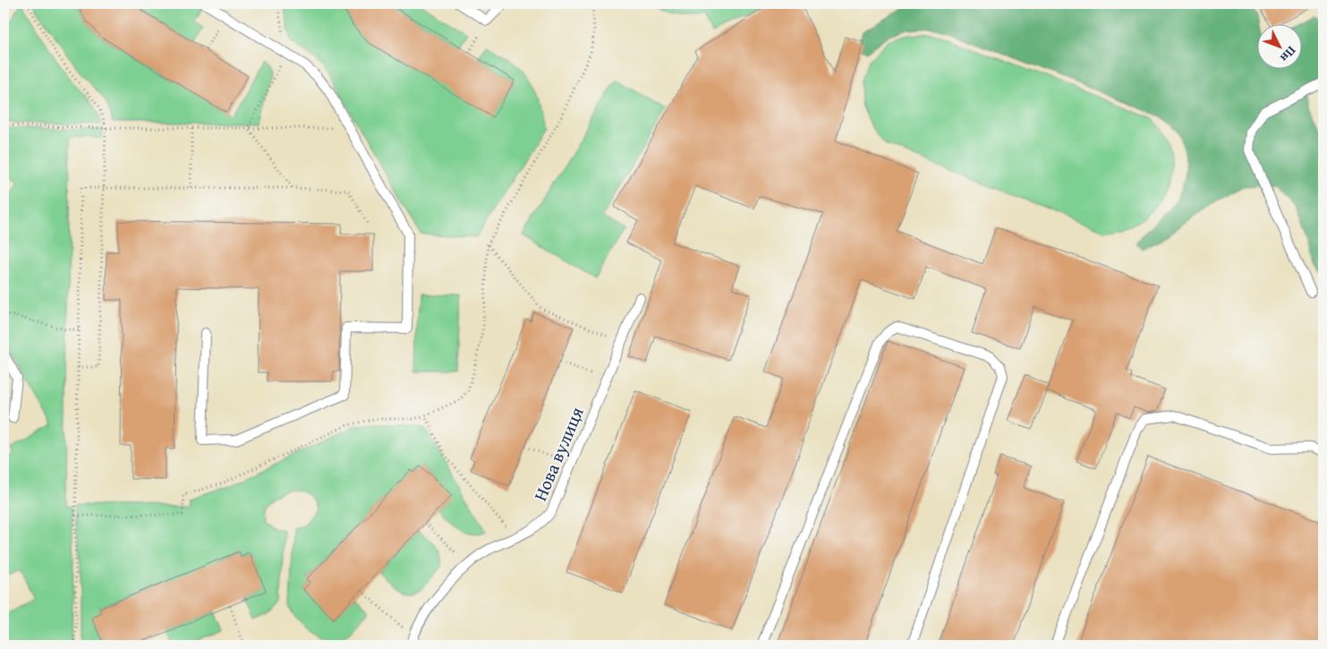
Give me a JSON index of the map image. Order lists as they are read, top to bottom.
{
  "streets": {
    "lane": ["Нова вулиця"]
  },
  "north": "bottom right"
}
